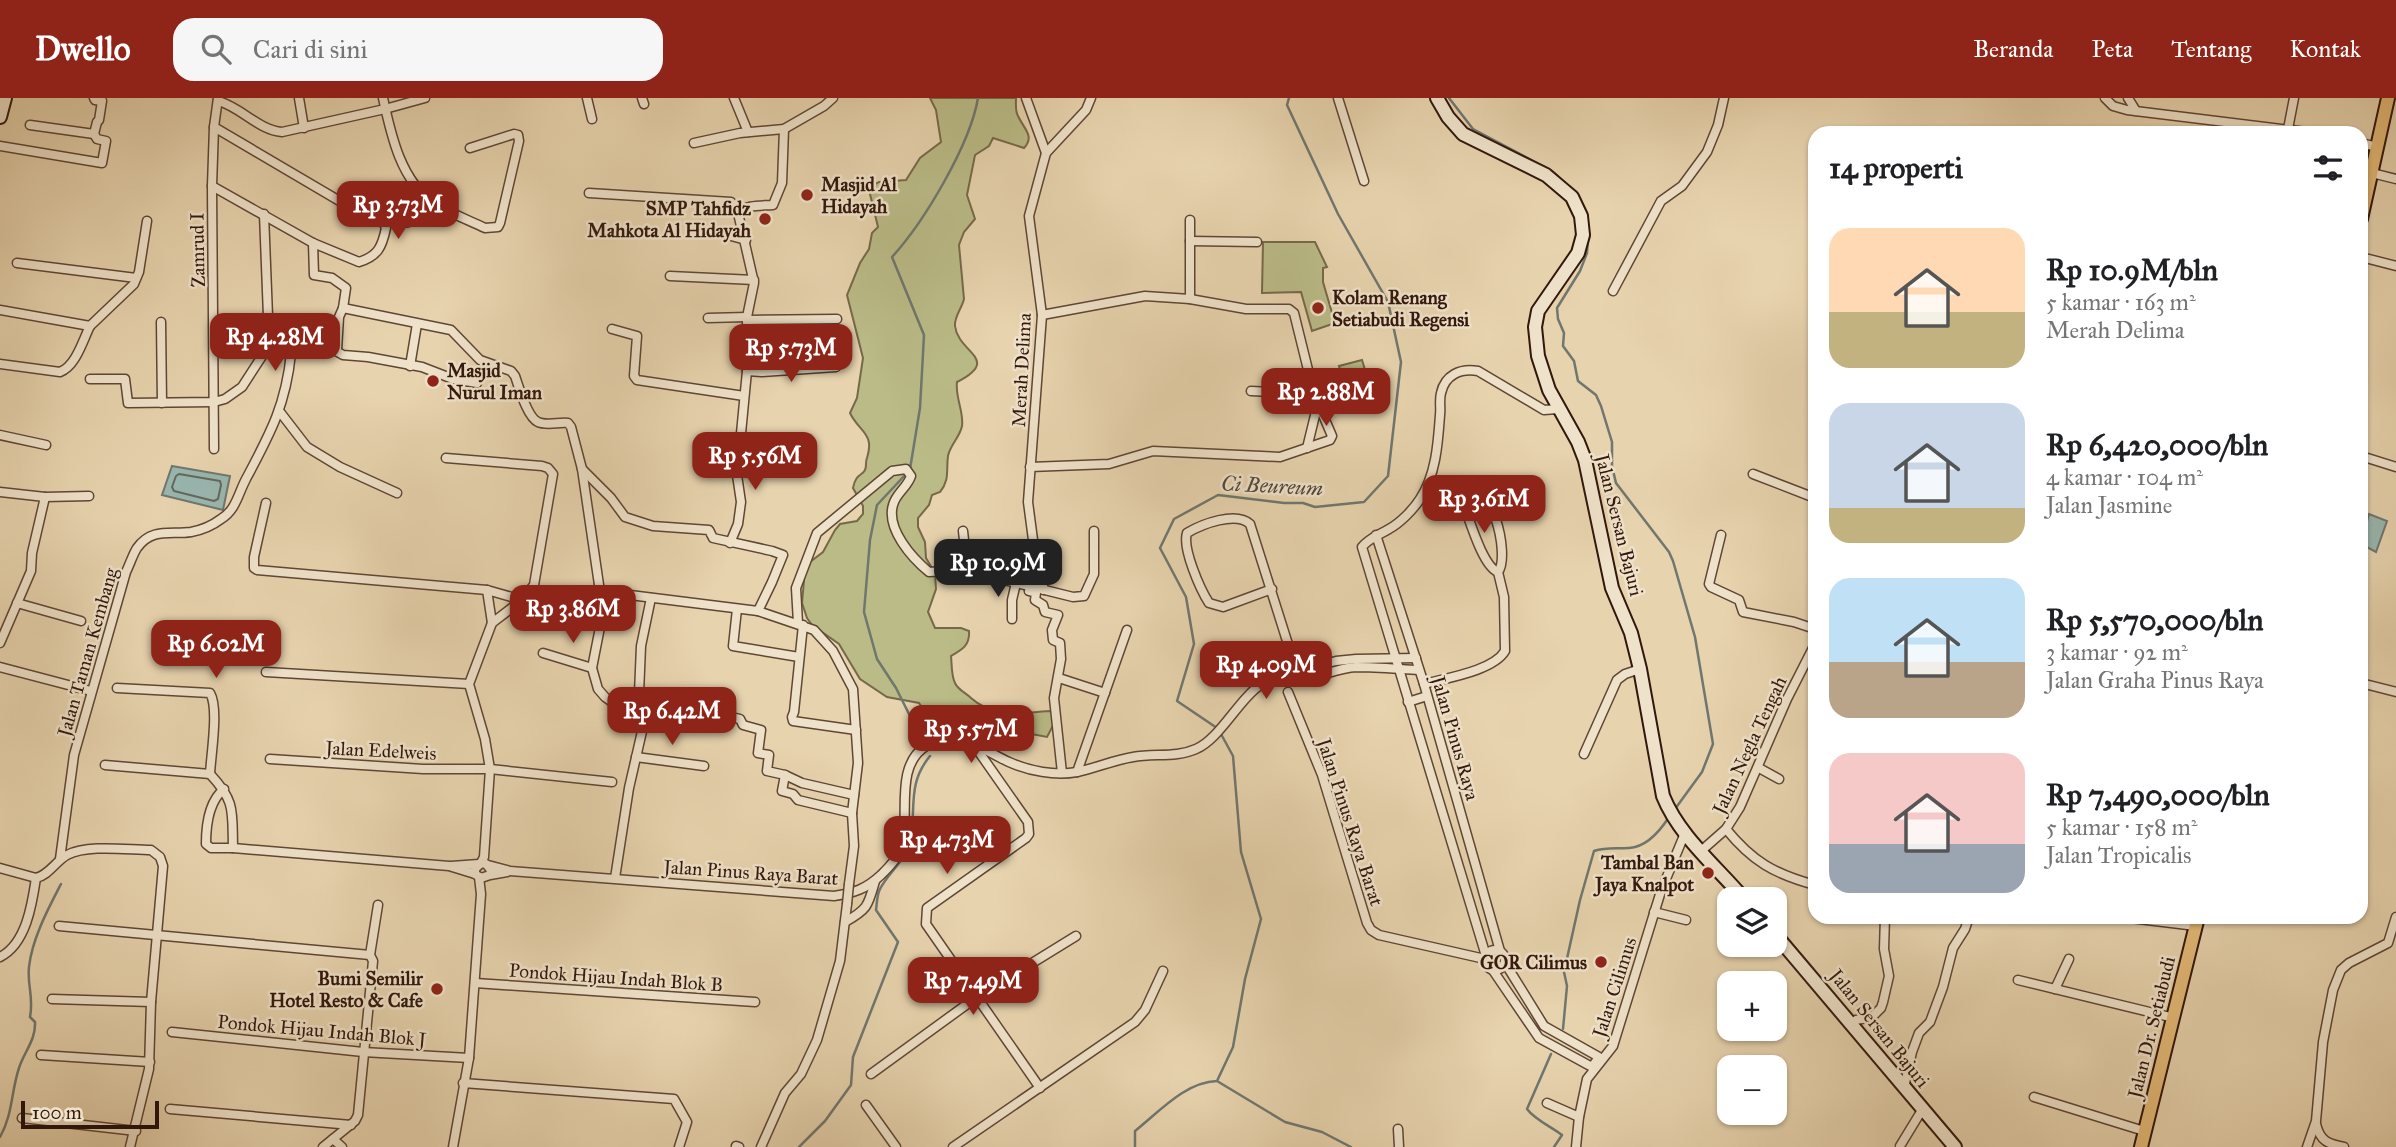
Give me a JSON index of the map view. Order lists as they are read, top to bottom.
{
  "streets": {
    "main road": ["Jalan Sersan Bajuri", "Jalan Dr. Setiabudi"],
    "street": [
      "Zamrud I",
      "Merah Delima",
      "Jalan Taman Kembang",
      "Jalan Pinus Raya",
      "Jalan Negla Tengah",
      "Jalan Edelweis",
      "Jalan Pinus Raya Barat",
      "Pondok Hijau Indah Blok B",
      "Jalan Cilimus",
      "Pondok Hijau Indah Blok J"
    ]
  },
  "crossings": [
    ["Jalan Sersan Bajuri", "Jalan Negla Tengah"],
    ["Jalan Sersan Bajuri", "Jalan Cilimus"],
    ["Jalan Pinus Raya", "Jalan Pinus Raya Barat"]
  ],
  "water": ["Ci Beureum"],
  "places": [
    "Masjid Al Hidayah",
    "SMP Tahfidz Mahkota Al Hidayah",
    "Kolam Renang Setiabudi Regensi",
    "Masjid Nurul Iman",
    "Tambal Ban Jaya Knalpot",
    "GOR Cilimus",
    "Bumi Semilir Hotel Resto & Cafe"
  ],
  "scale_bar": "100 m",
  "page": {
    "header": "Dwello",
    "search": "Cari di sini",
    "nav": [
      "Beranda",
      "Peta",
      "Tentang",
      "Kontak"
    ],
    "heading": "14 properti",
    "price": [
      "Rp 3.73M",
      "Rp 4.28M",
      "Rp 5.73M",
      "Rp 2.88M",
      "Rp 5.56M",
      "Rp 3.61M",
      "Rp 10.9M",
      "Rp 3.86M",
      "Rp 6.02M",
      "Rp 4.09M",
      "Rp 6.42M",
      "Rp 5.57M",
      "Rp 4.73M",
      "Rp 7.49M"
    ],
    "list": [
      {
        "name": "Rp 10.9M/bln",
        "note": "5 kamar · 163 m² · Merah Delima"
      },
      {
        "name": "Rp 6,420,000/bln",
        "note": "4 kamar · 104 m² · Jalan Jasmine"
      },
      {
        "name": "Rp 5,570,000/bln",
        "note": "3 kamar · 92 m² · Jalan Graha Pinus Raya"
      },
      {
        "name": "Rp 7,490,000/bln",
        "note": "5 kamar · 158 m² · Jalan Tropicalis"
      }
    ],
    "map_buttons": ["+", "−"],
    "scale": "100 m"
  }
}
